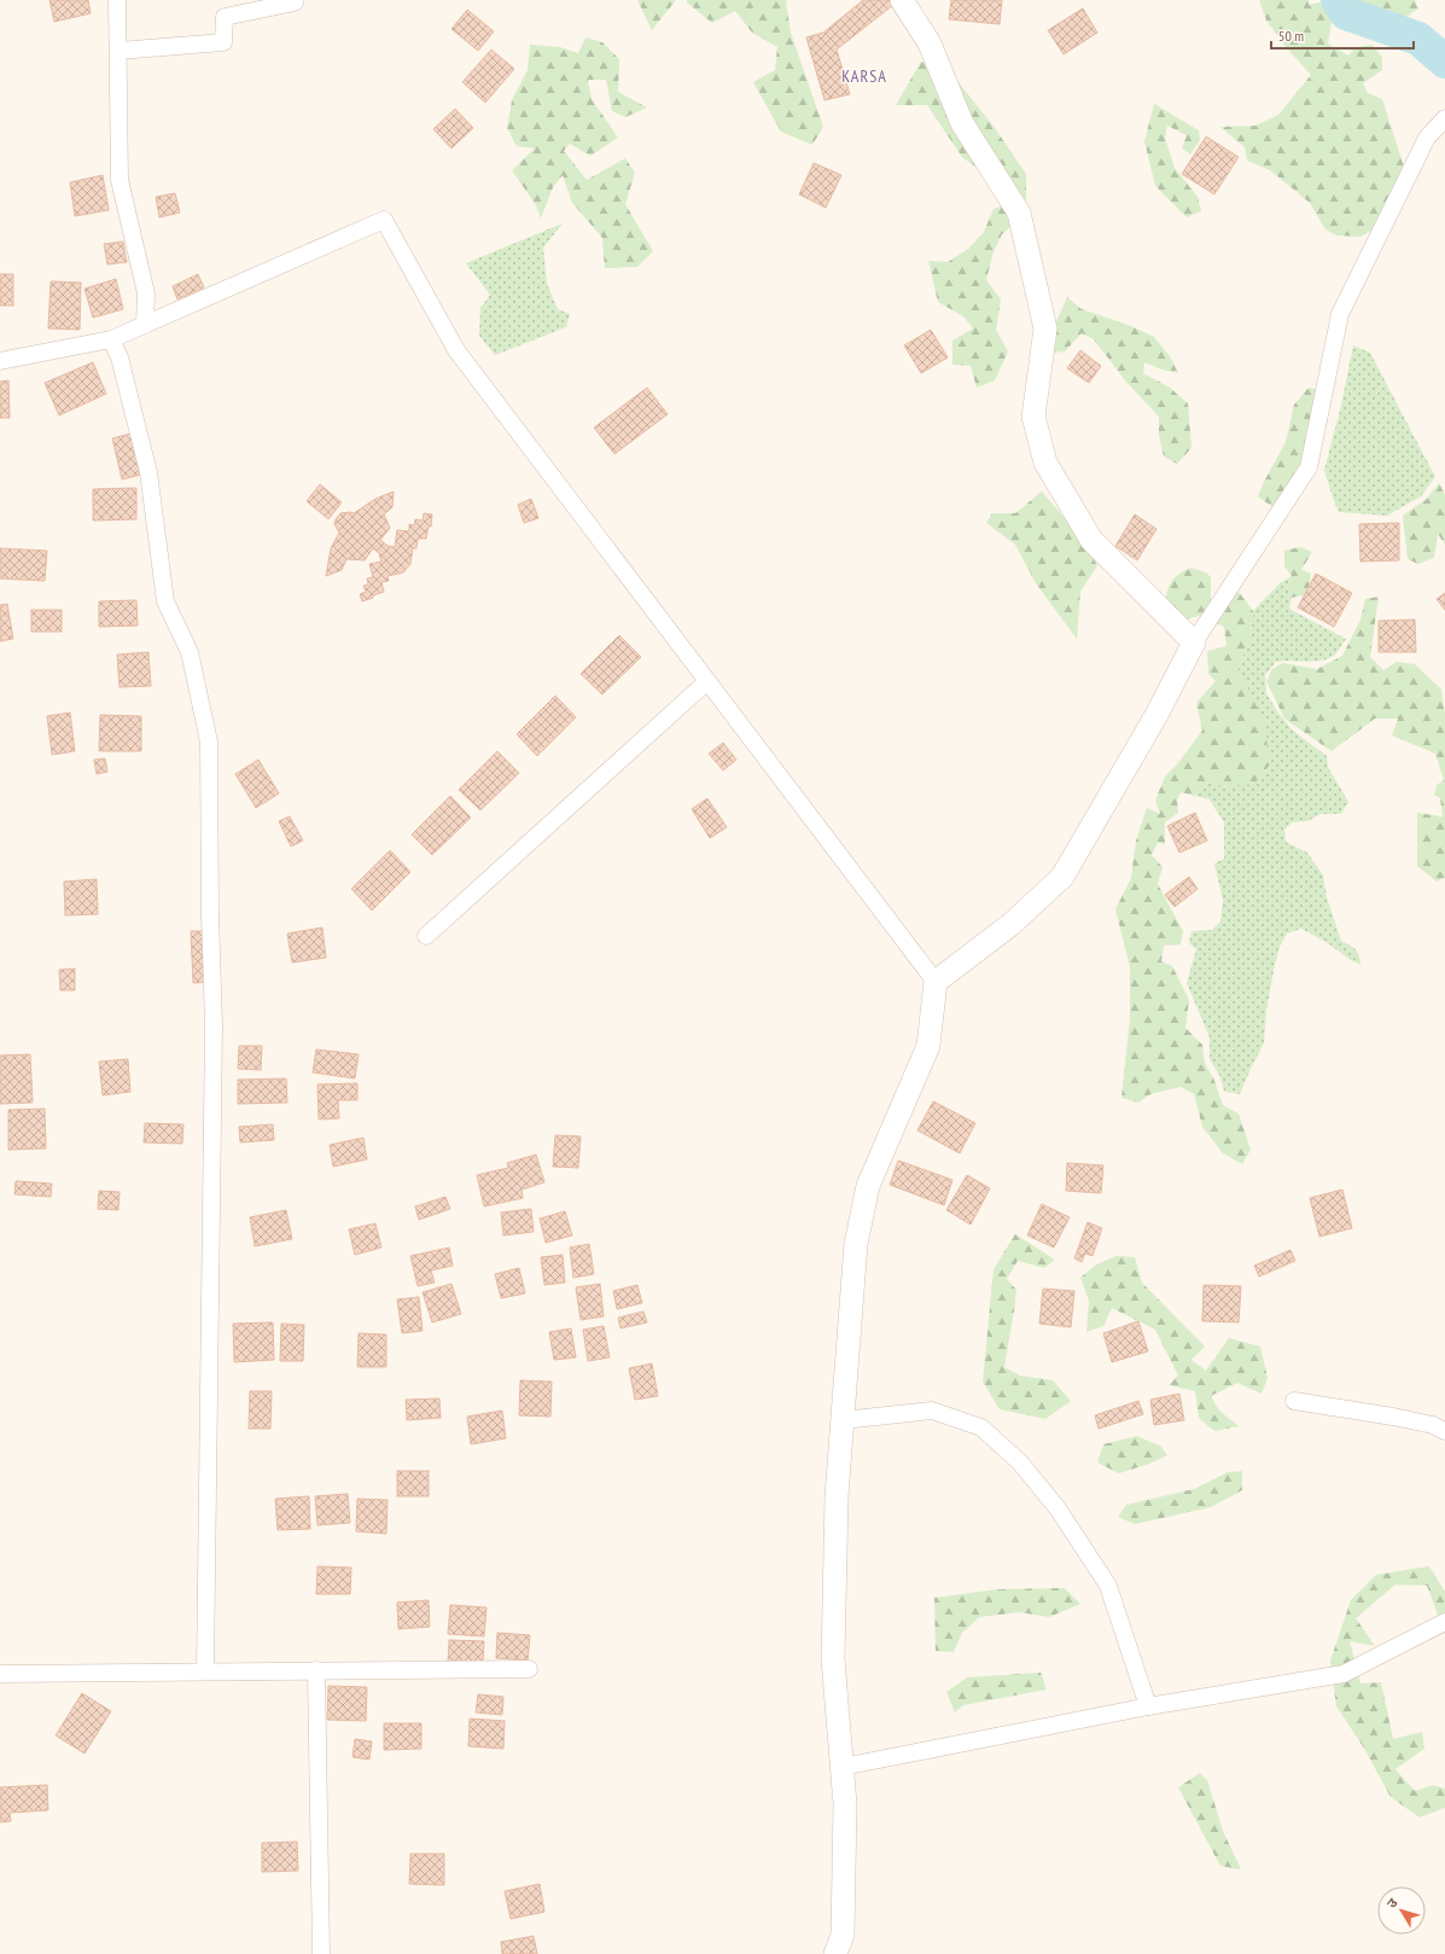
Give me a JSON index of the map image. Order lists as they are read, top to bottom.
{
  "districts": ["KARSA"],
  "scale_bar": "50 m",
  "north": "top left"
}
